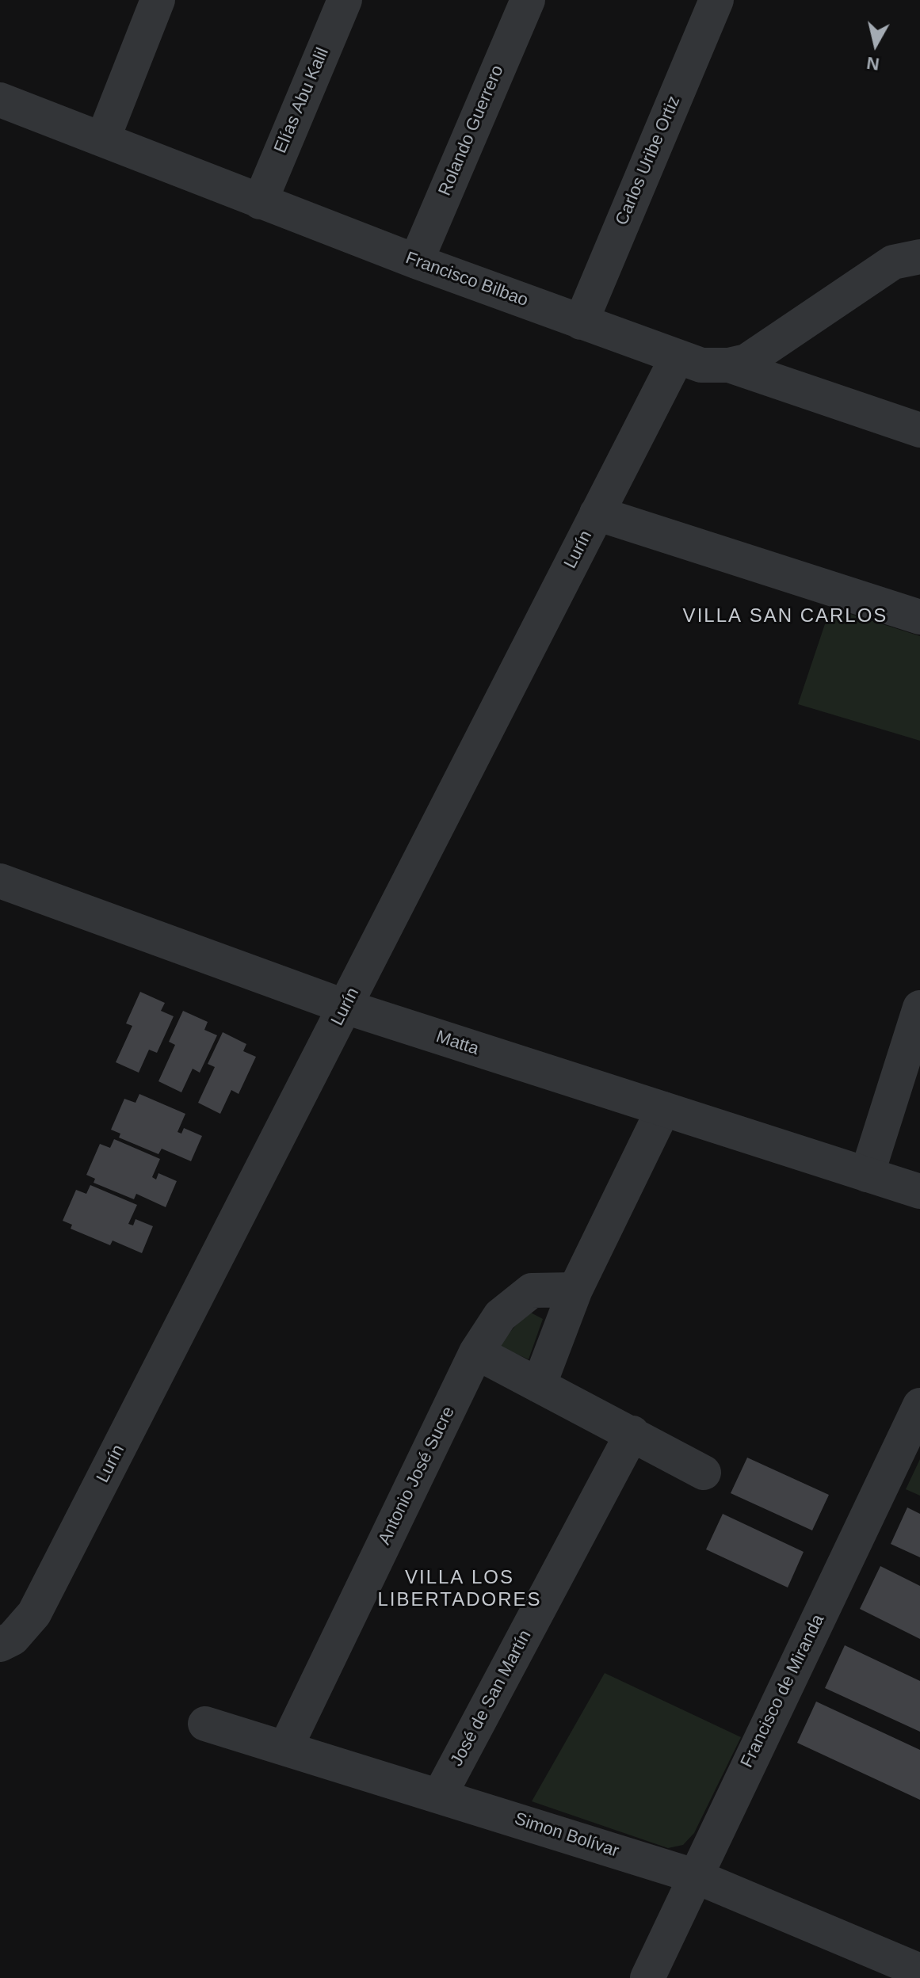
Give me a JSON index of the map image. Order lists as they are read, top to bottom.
{
  "streets": {
    "street": [
      "Elías Abu Kalil",
      "Rolando Guerrero",
      "Carlos Uribe Ortiz",
      "Francisco Bilbao",
      "Lurín",
      "Matta",
      "Antonio José Sucre",
      "Francisco de Miranda",
      "José de San Martín",
      "Simon Bolívar"
    ]
  },
  "crossings": [
    ["Elías Abu Kalil", "Francisco Bilbao"],
    ["Rolando Guerrero", "Francisco Bilbao"],
    ["Carlos Uribe Ortiz", "Francisco Bilbao"],
    ["Francisco Bilbao", "Lurín"],
    ["Lurín", "Matta"],
    ["Antonio José Sucre", "Simon Bolívar"],
    ["Francisco de Miranda", "Simon Bolívar"],
    ["José de San Martín", "Simon Bolívar"]
  ],
  "districts": ["VILLA SAN CARLOS", "VILLA LOS LIBERTADORES"],
  "north": "bottom"
}
